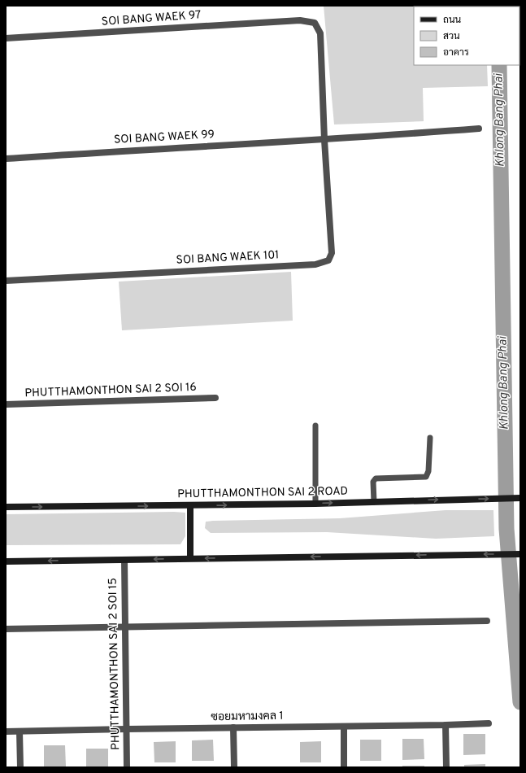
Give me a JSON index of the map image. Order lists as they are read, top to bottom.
{
  "streets": {
    "main road": ["PHUTTHAMONTHON SAI 2 ROAD"],
    "street": [
      "SOI BANG WAEK 97",
      "SOI BANG WAEK 99",
      "SOI BANG WAEK 101",
      "PHUTTHAMONTHON SAI 2 SOI 16",
      "PHUTTHAMONTHON SAI 2 SOI 15",
      "ซอยมหามงคล 1"
    ]
  },
  "crossings": [
    ["SOI BANG WAEK 97", "SOI BANG WAEK 99"],
    ["SOI BANG WAEK 97", "SOI BANG WAEK 101"],
    ["SOI BANG WAEK 99", "SOI BANG WAEK 101"],
    ["PHUTTHAMONTHON SAI 2 SOI 15", "ซอยมหามงคล 1"]
  ],
  "water": ["Khlong Bang Phai"],
  "legend": ["ถนน", "สวน", "อาคาร"]
}
